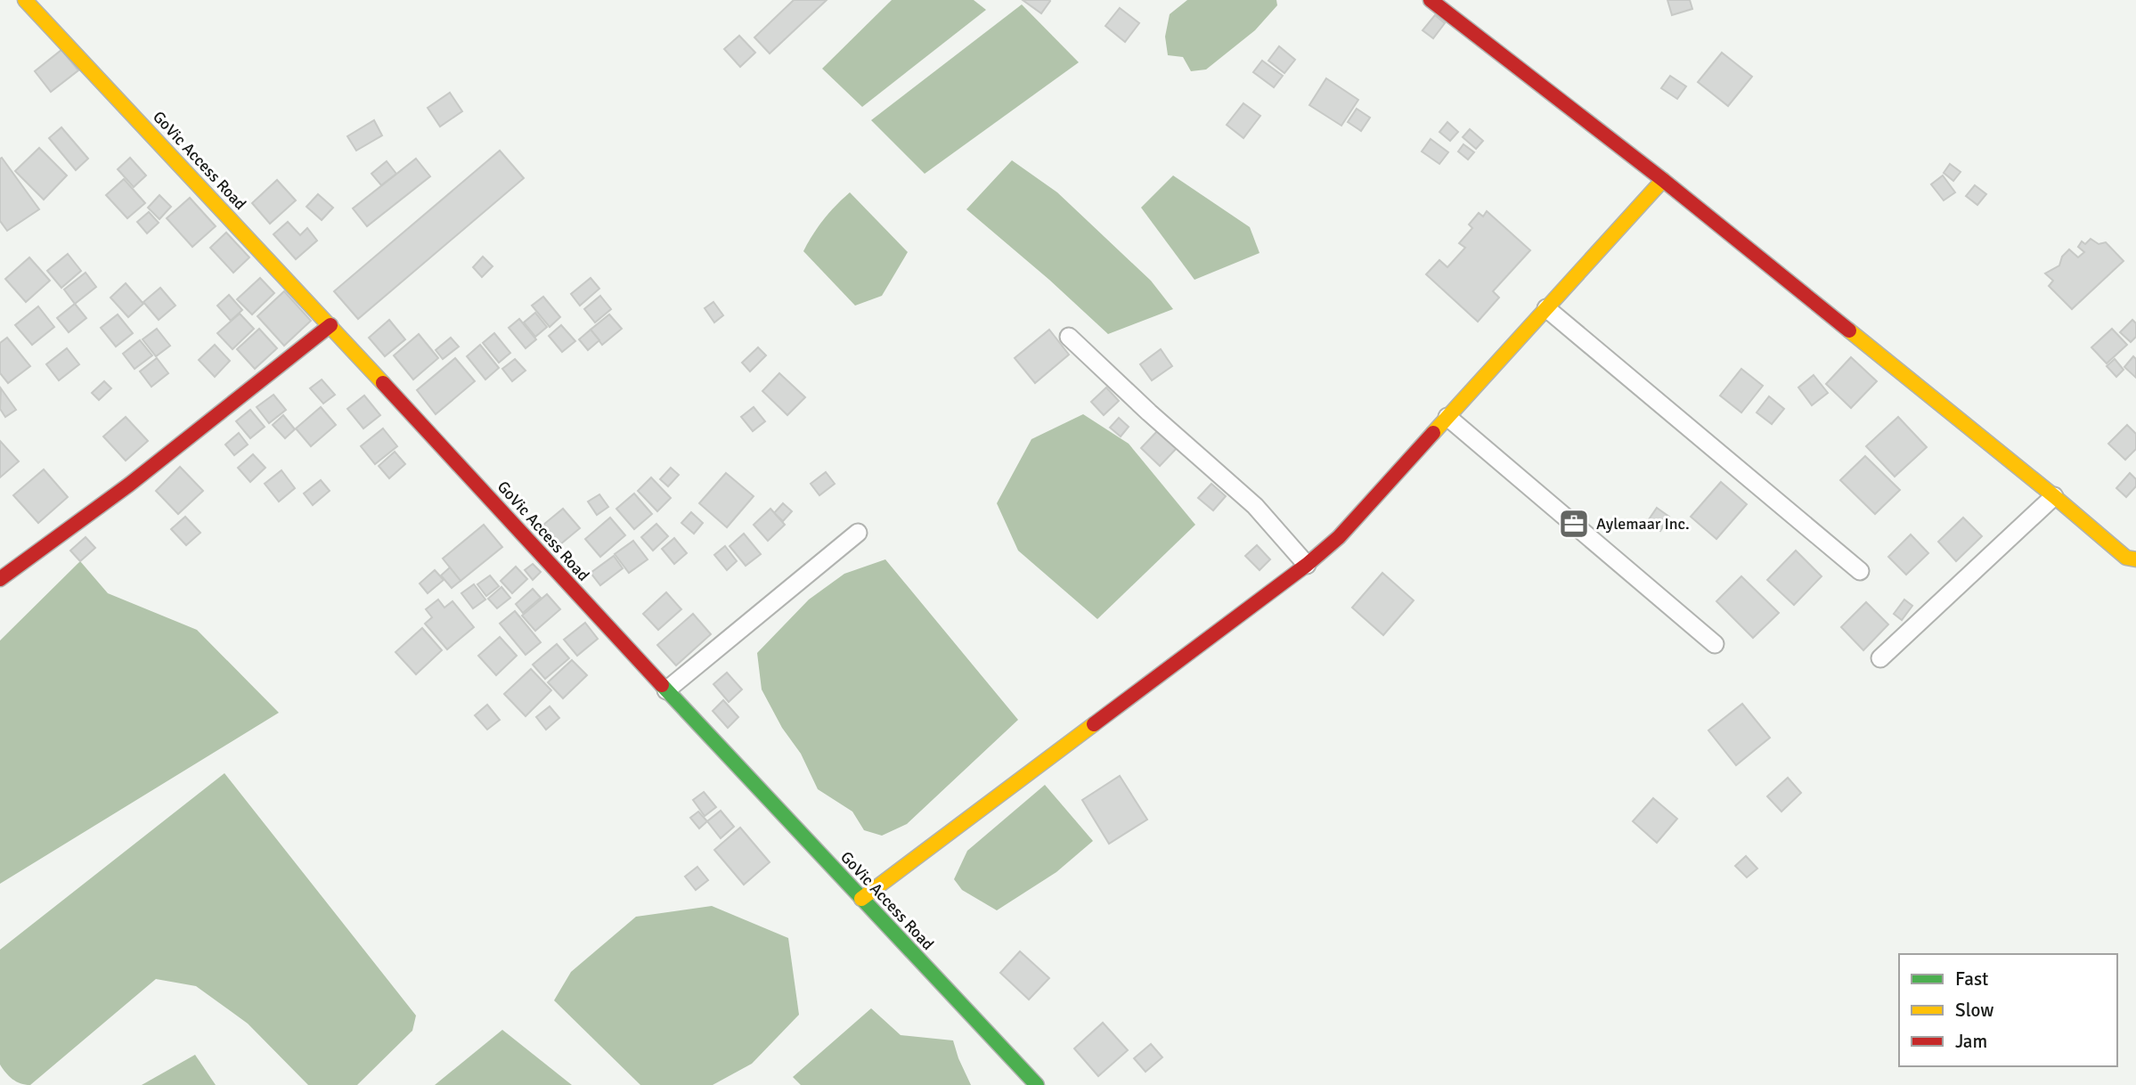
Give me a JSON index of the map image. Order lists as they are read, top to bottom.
{
  "streets": {
    "street": ["GoVic Access Road"]
  },
  "places": {
    "office": ["Aylemaar Inc."]
  },
  "legend": ["Fast", "Slow", "Jam"]
}
